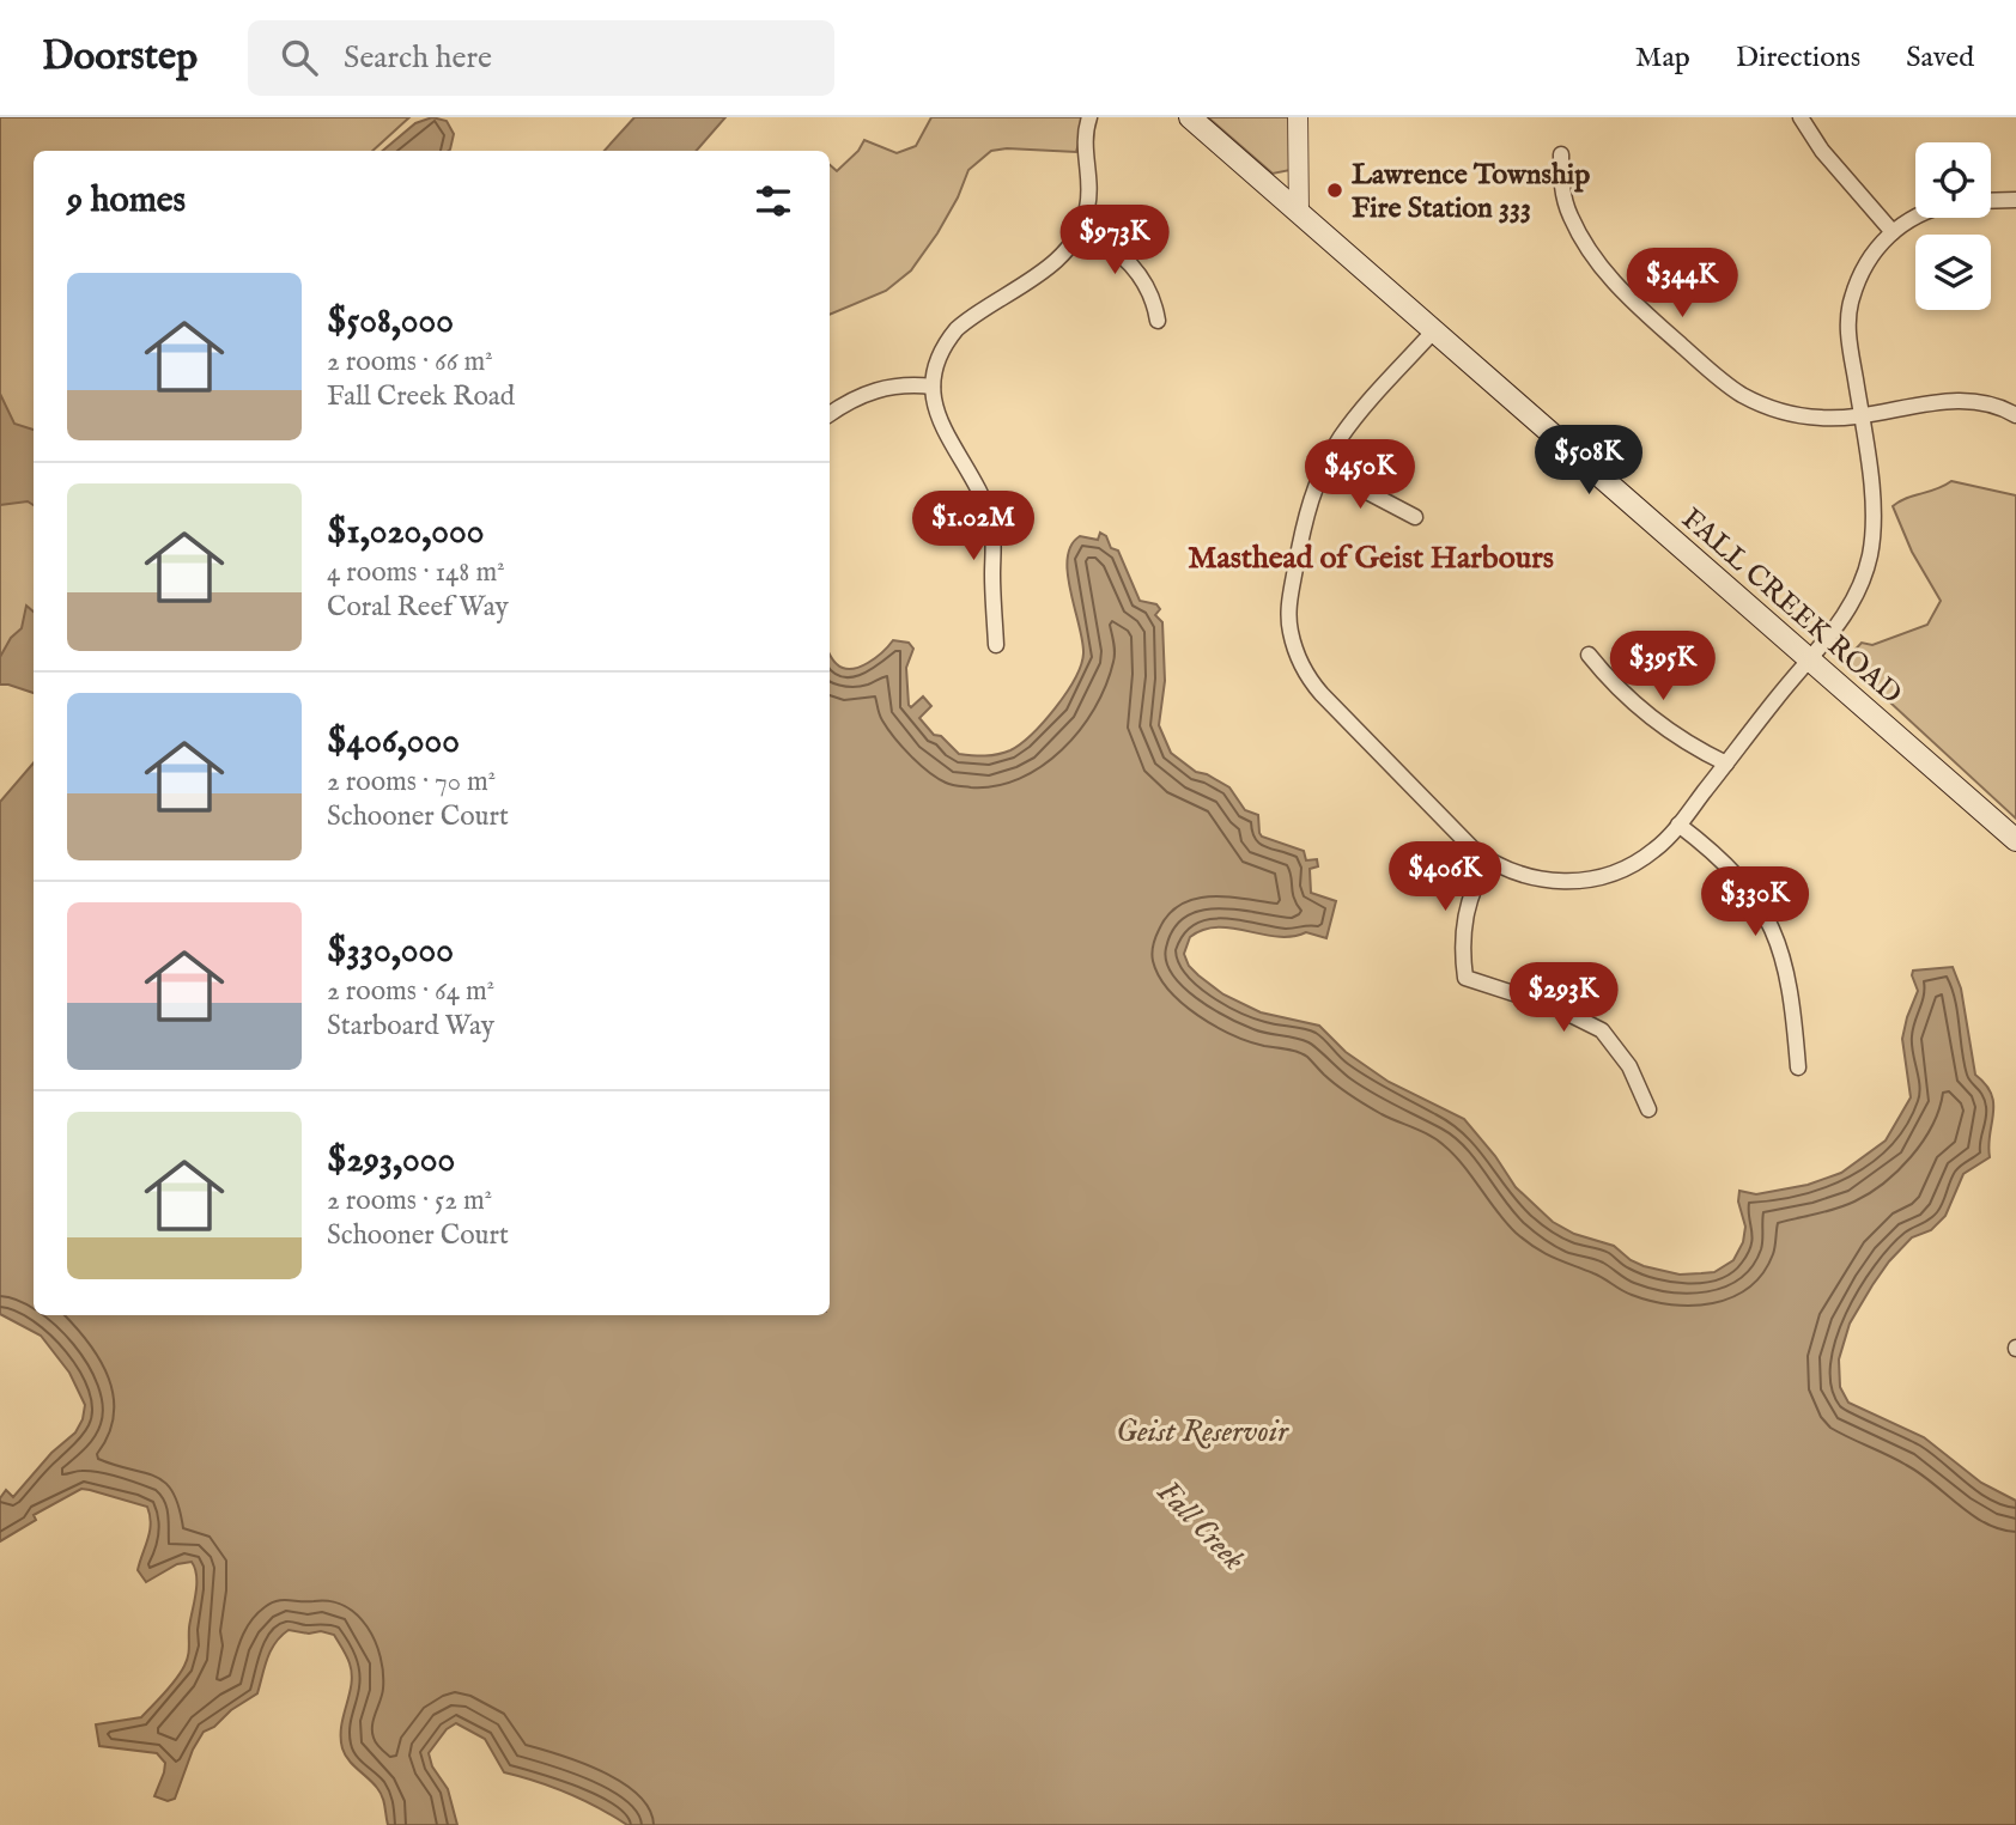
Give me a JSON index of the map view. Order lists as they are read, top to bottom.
{
  "streets": {
    "main road": ["FALL CREEK ROAD"]
  },
  "districts": ["Masthead of Geist Harbours"],
  "water": ["Geist Reservoir", "Fall Creek"],
  "places": ["Lawrence Township Fire Station 333"],
  "page": {
    "header": "Doorstep",
    "search": "Search here",
    "nav": ["Map", "Directions", "Saved"],
    "heading": "9 homes",
    "price": [
      "$973K",
      "$344K",
      "$508K",
      "$450K",
      "$1.02M",
      "$395K",
      "$406K",
      "$330K",
      "$293K"
    ],
    "list": [
      {
        "name": "$508,000",
        "note": "2 rooms · 66 m² · Fall Creek Road"
      },
      {
        "name": "$1,020,000",
        "note": "4 rooms · 148 m² · Coral Reef Way"
      },
      {
        "name": "$406,000",
        "note": "2 rooms · 70 m² · Schooner Court"
      },
      {
        "name": "$330,000",
        "note": "2 rooms · 64 m² · Starboard Way"
      },
      {
        "name": "$293,000",
        "note": "2 rooms · 52 m² · Schooner Court"
      }
    ]
  }
}
